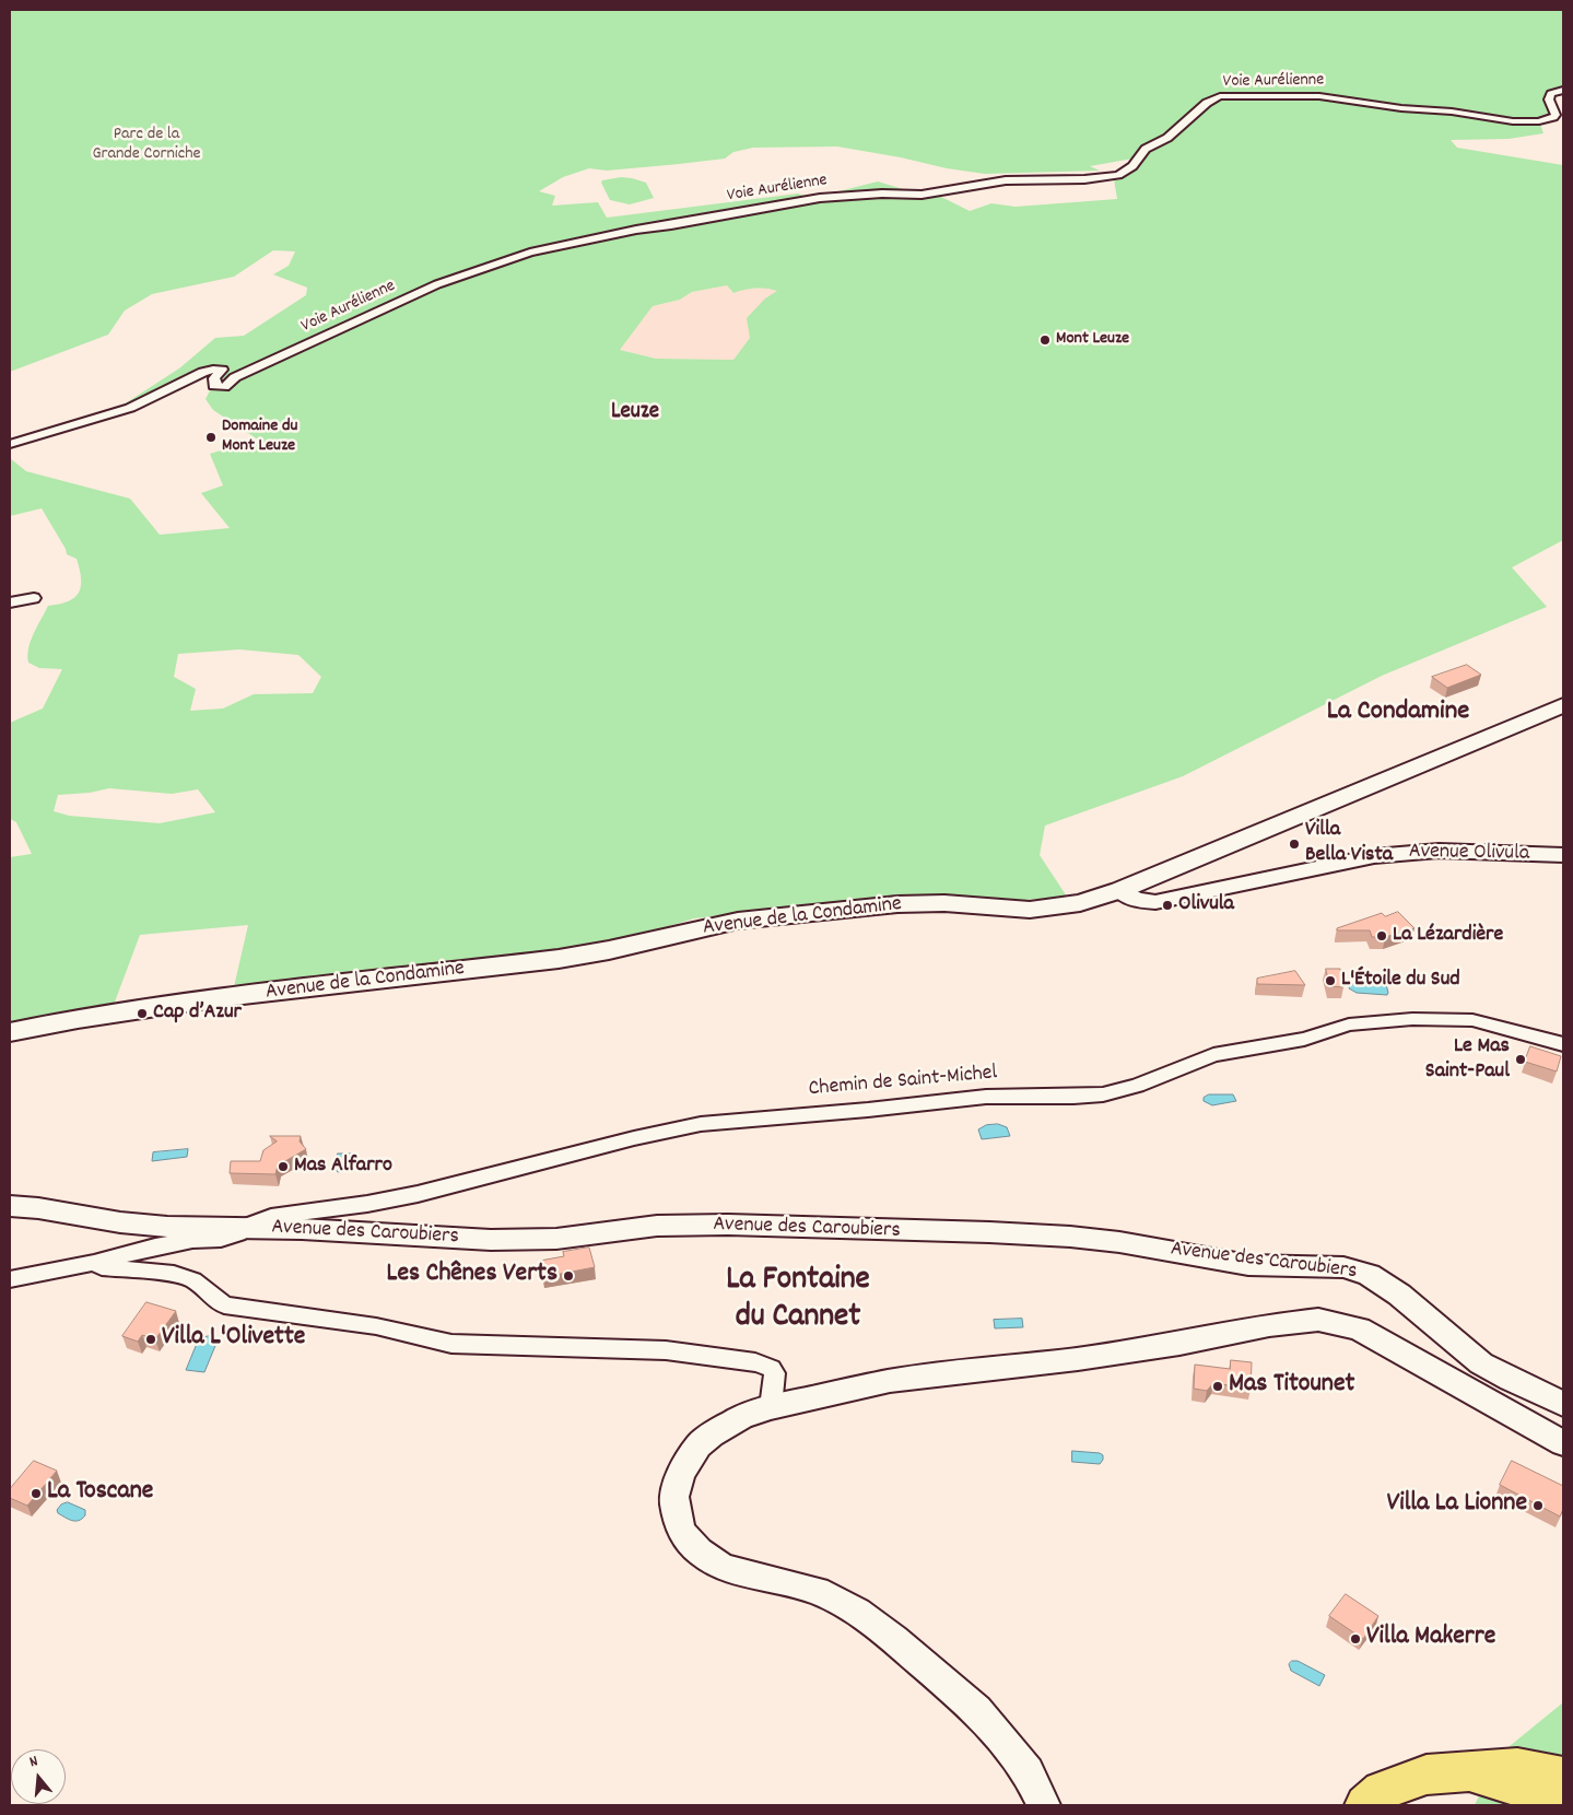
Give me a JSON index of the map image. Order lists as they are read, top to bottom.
{
  "streets": {
    "main road": ["Avenue de la Condamine"],
    "street": [
      "Voie Aurélienne",
      "Avenue Olivula",
      "Chemin de Saint-Michel",
      "Avenue des Caroubiers"
    ]
  },
  "crossings": [
    ["Avenue Olivula", "Avenue de la Condamine"],
    ["Chemin de Saint-Michel", "Avenue des Caroubiers"]
  ],
  "districts": ["Leuze", "La Condamine", "La Fontaine du Cannet"],
  "parks": ["Parc de la Grande Corniche"],
  "places": [
    "Mont Leuze",
    "Domaine du Mont Leuze",
    "Villa Bella Vista",
    "Olivula",
    "La Lézardière",
    "L'Étoile du Sud",
    "Cap d’Azur",
    "Le Mas Saint-Paul",
    "Mas Alfarro",
    "Les Chênes Verts",
    "Villa L'Olivette",
    "Mas Titounet",
    "La Toscane",
    "Villa La Lionne",
    "Villa Makerre"
  ],
  "north": "top"
}
